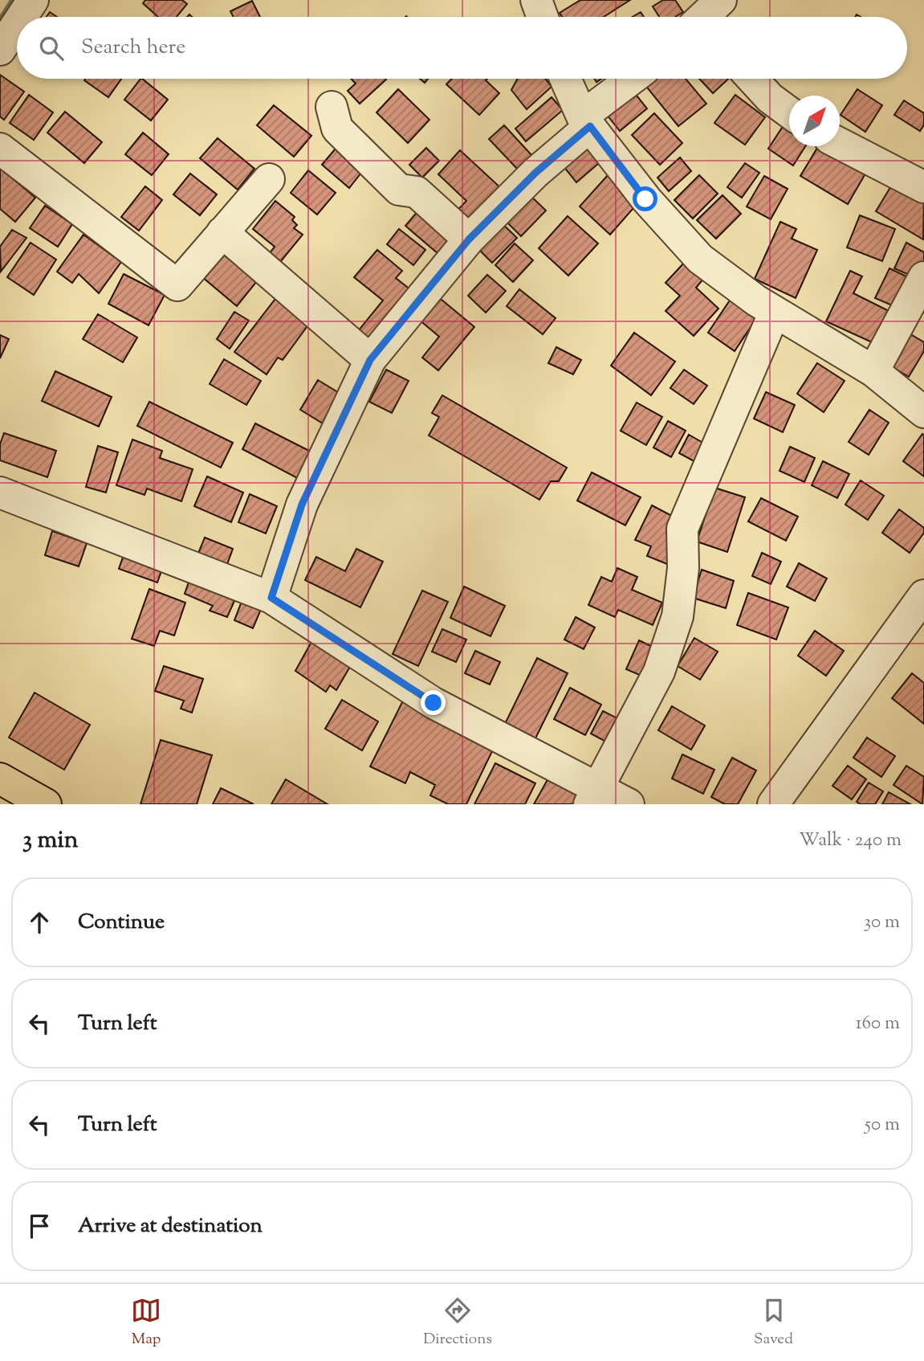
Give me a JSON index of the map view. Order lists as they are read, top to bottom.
{
  "north": "top right",
  "page": {
    "search": "Search here",
    "heading": ["3 min", "Walk · 240 m"],
    "list": [
      ["Continue", "30 m"],
      ["Turn left", "160 m"],
      ["Turn left", "50 m"],
      "Arrive at destination"
    ],
    "nav": ["Map", "Directions", "Saved"]
  }
}
